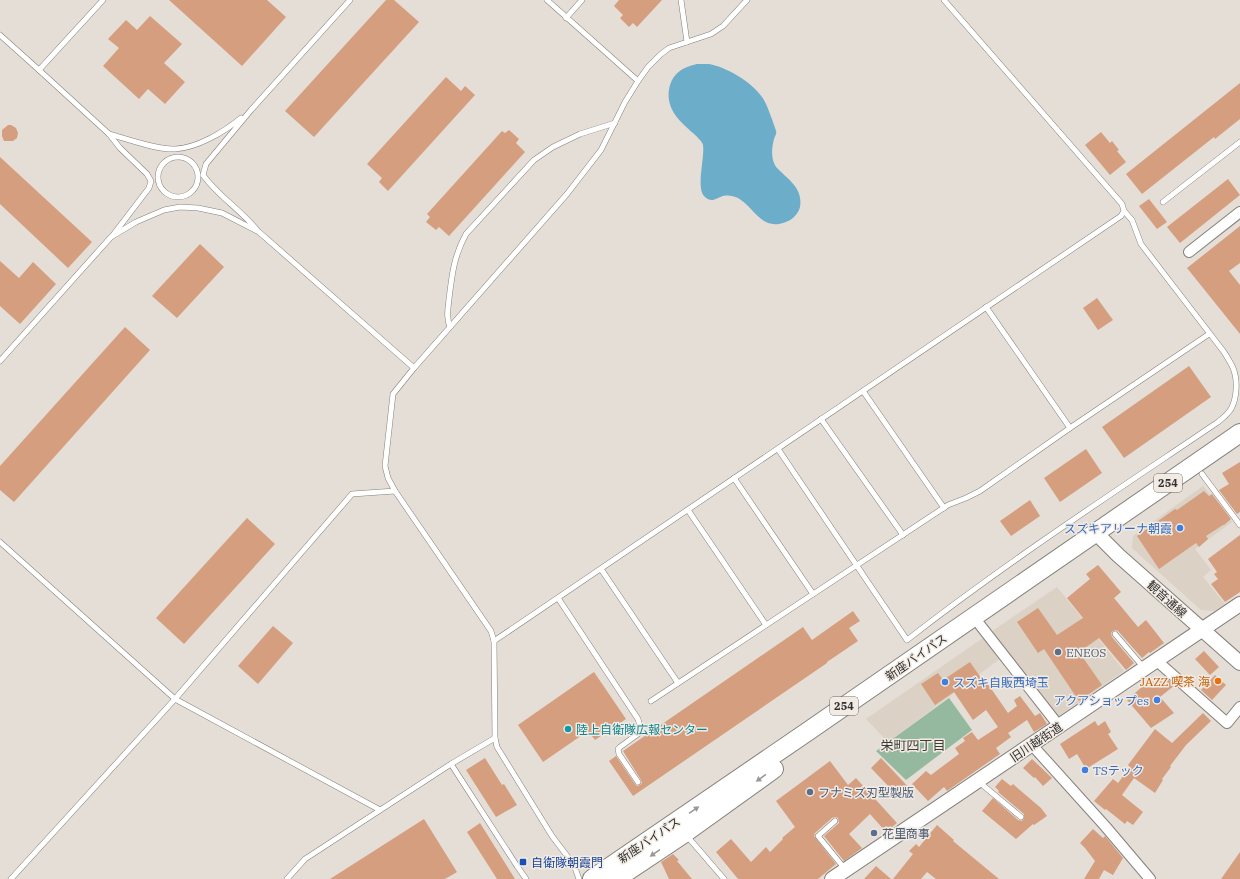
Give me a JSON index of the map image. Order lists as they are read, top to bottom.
{
  "streets": {
    "highway": ["254", "新座バイパス"],
    "main road": ["観音通線", "旧川越街道"]
  },
  "crossings": [
    ["観音通線", "新座バイパス"],
    ["観音通線", "旧川越街道"]
  ],
  "districts": ["栄町四丁目"],
  "places": {
    "other": [
      "スズキアリーナ朝霞",
      "ENEOS",
      "JAZZ 喫茶 海",
      "スズキ自販西埼玉",
      "アクアショップes",
      "陸上自衛隊広報センター",
      "TSテック",
      "フナミズ刃型製版",
      "花里商事"
    ],
    "transit": ["自衛隊朝霞門"]
  }
}
